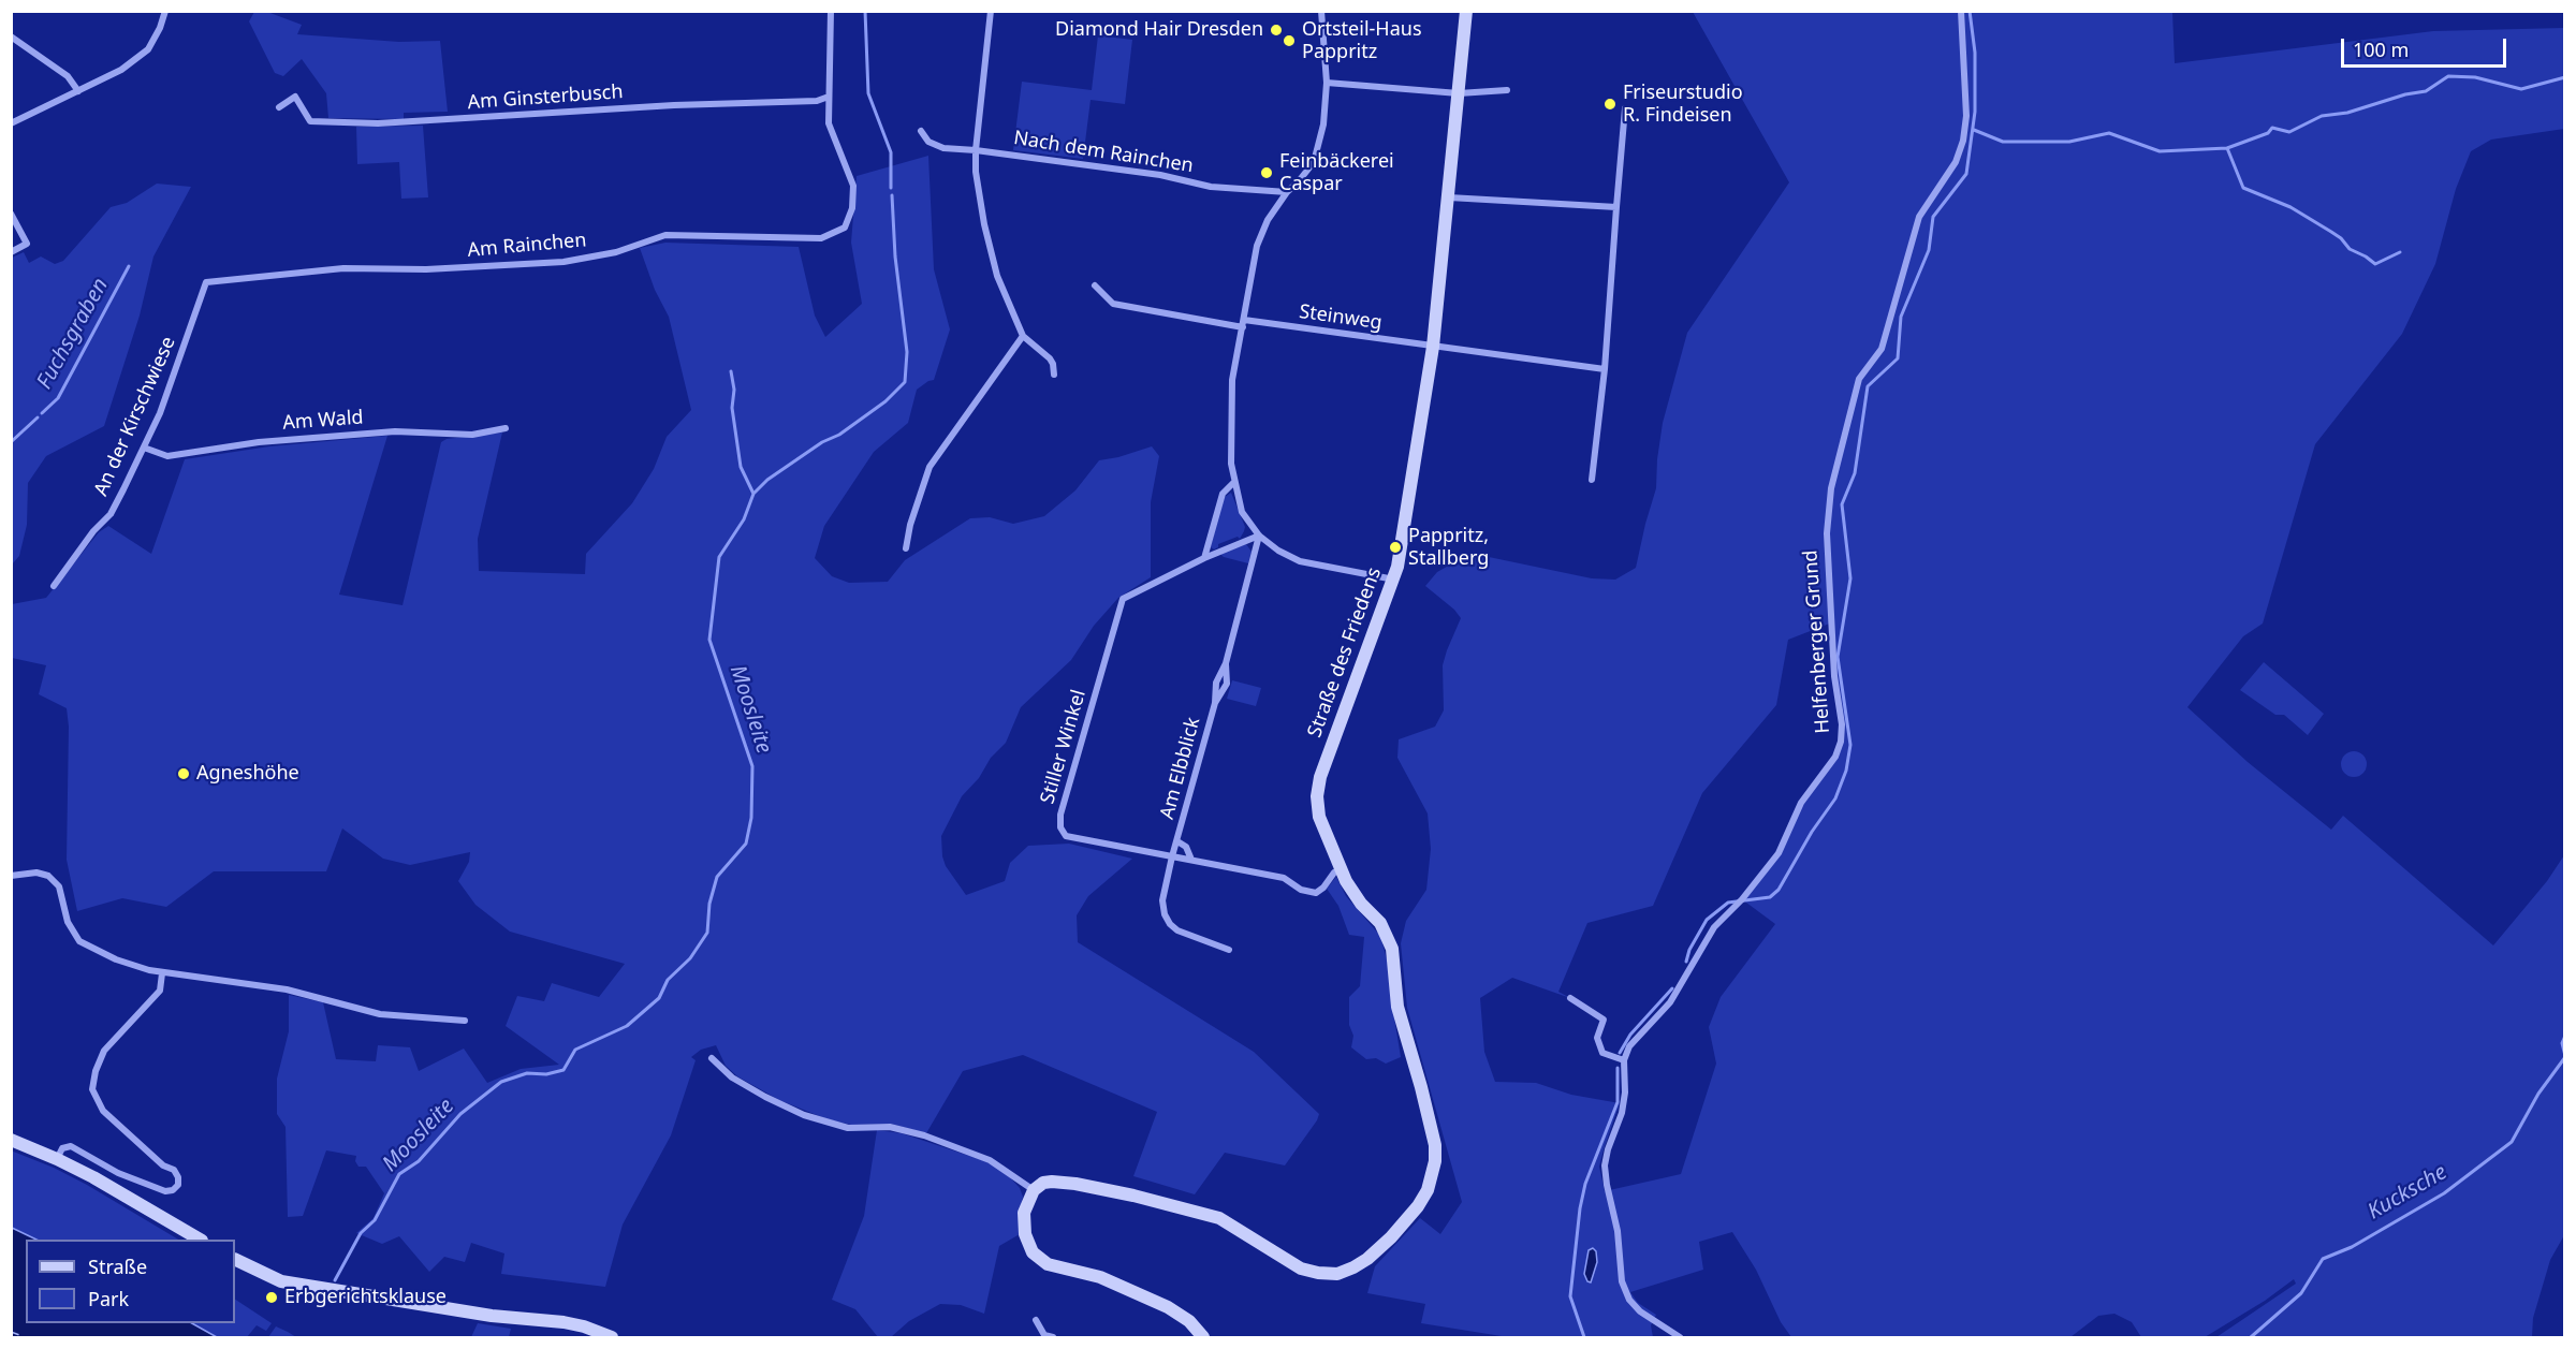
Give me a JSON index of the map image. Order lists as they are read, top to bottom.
{
  "streets": {
    "street": [
      "Am Ginsterbusch",
      "Nach dem Rainchen",
      "Am Rainchen",
      "Steinweg",
      "An der Kirschwiese",
      "Am Wald",
      "Helfenberger Grund",
      "Straße des Friedens",
      "Stiller Winkel",
      "Am Elbblick"
    ]
  },
  "crossings": [
    ["Am Ginsterbusch", "Am Rainchen"],
    ["Am Rainchen", "An der Kirschwiese"],
    ["Steinweg", "Straße des Friedens"],
    ["An der Kirschwiese", "Am Wald"],
    ["Stiller Winkel", "Am Elbblick"]
  ],
  "water": ["Fuchsgraben", "Moosleite", "Kucksche"],
  "places": [
    "Diamond Hair Dresden",
    "Ortsteil-Haus Pappritz",
    "Friseurstudio R. Findeisen",
    "Feinbäckerei Caspar",
    "Pappritz, Stallberg",
    "Agneshöhe",
    "Erbgerichtsklause"
  ],
  "legend": ["Straße", "Park"],
  "scale_bar": "100 m"
}
